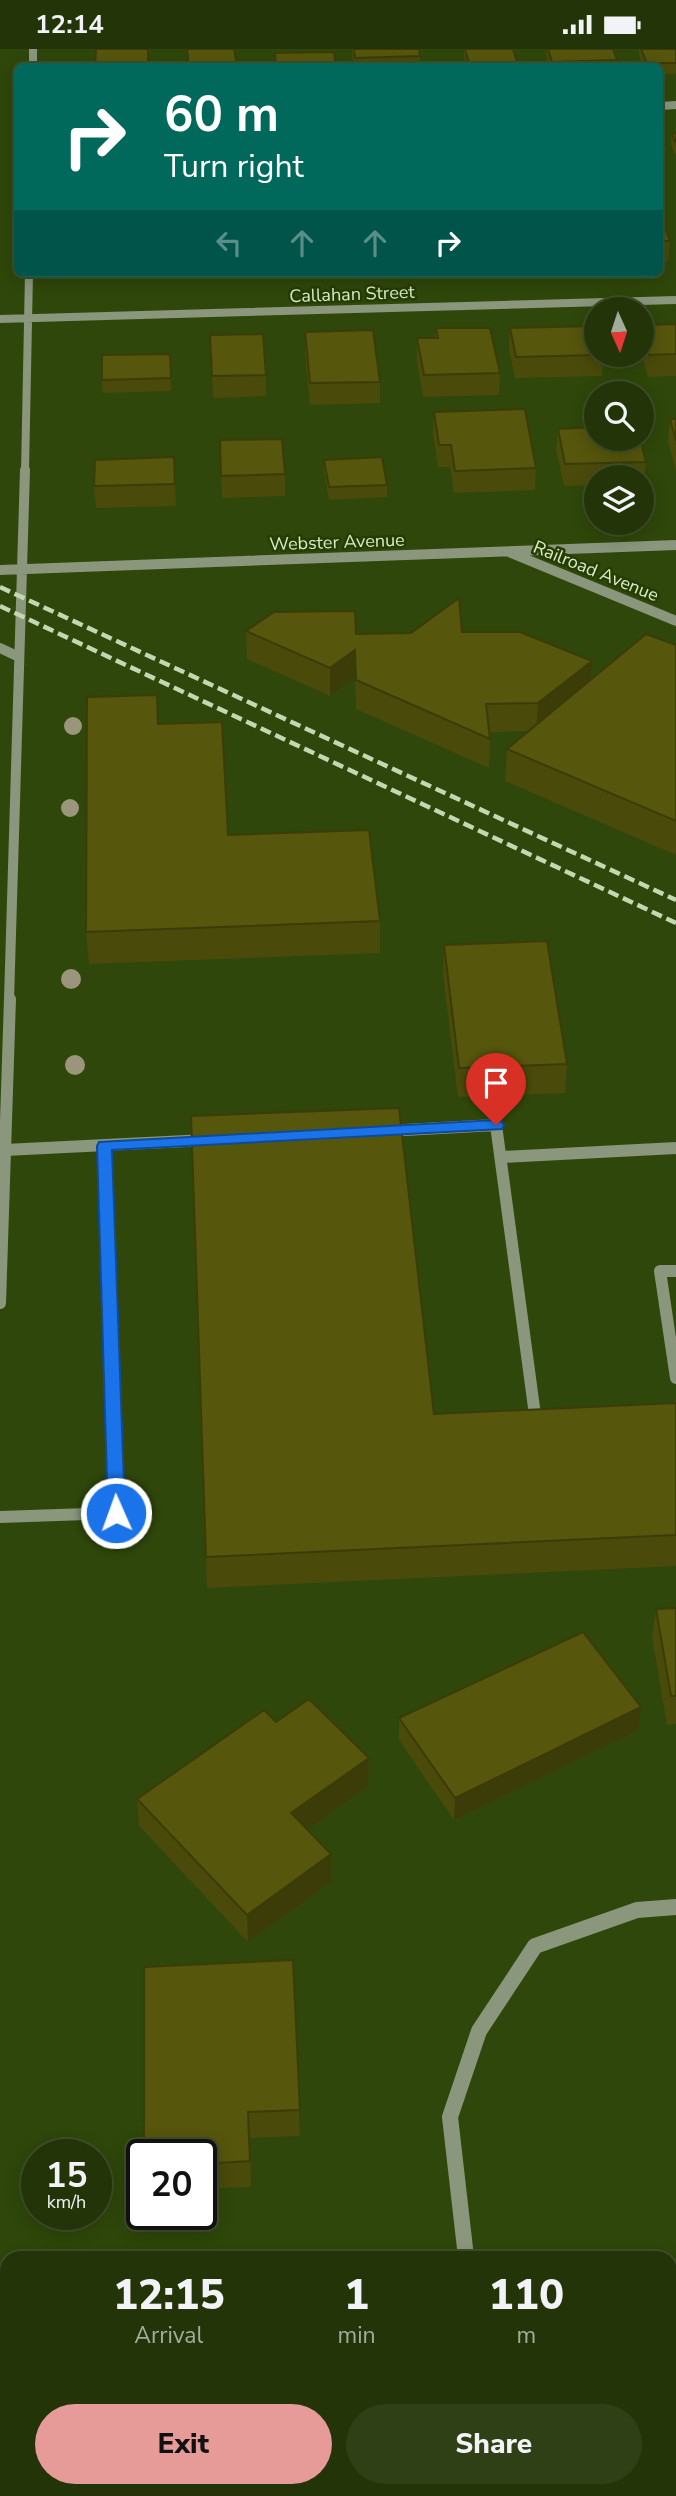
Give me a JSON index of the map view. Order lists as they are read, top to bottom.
{
  "streets": {
    "street": ["Callahan Street", "Webster Avenue", "Railroad Avenue"]
  },
  "crossings": [
    ["Webster Avenue", "Railroad Avenue"]
  ],
  "north": "bottom",
  "page": {
    "status": "12:14",
    "turn": ["60 m", "Turn right"],
    "speed": "15 km/h",
    "limit": "20",
    "eta": [
      "12:15",
      "Arrival",
      "1",
      "min",
      "110",
      "m"
    ],
    "buttons": ["Exit", "Share"]
  }
}
